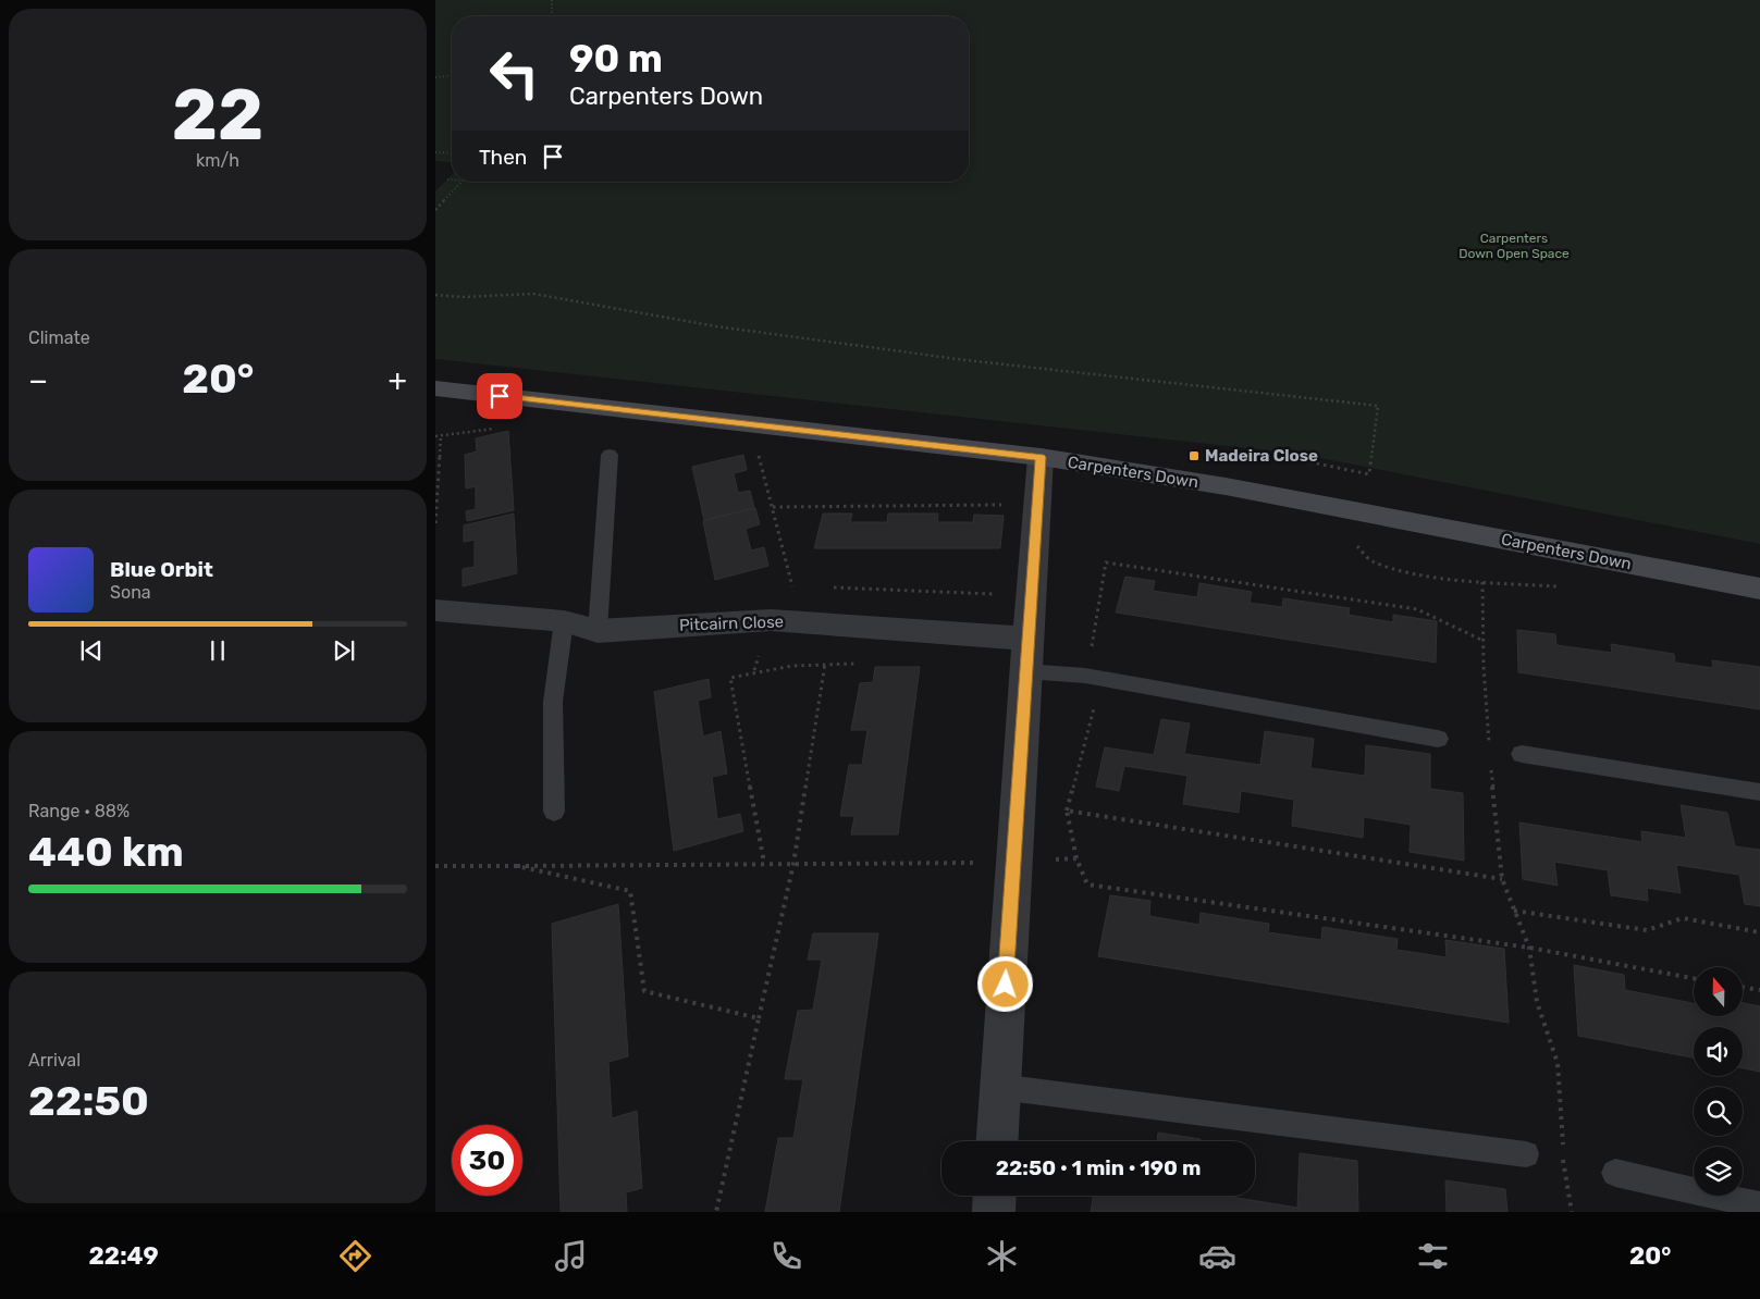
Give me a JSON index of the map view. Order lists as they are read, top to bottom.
{
  "streets": {
    "street": ["Carpenters Down", "Pitcairn Close"]
  },
  "parks": ["Carpenters Down Open Space"],
  "places": {
    "transit": ["Madeira Close"]
  },
  "north": "top",
  "page": {
    "tile": [
      ["22", "km/h"],
      "Climate",
      ["Range · 88%", "440 km"],
      ["Arrival", "22:50"]
    ],
    "turn": ["90 m", "Carpenters Down"],
    "then": "Then",
    "heat": ["−", "20°", "+"],
    "song": ["Blue Orbit", "Sona"],
    "limit": "30",
    "trip": "22:50 · 1 min · 190 m",
    "tabs": ["22:49", "20°"]
  }
}
